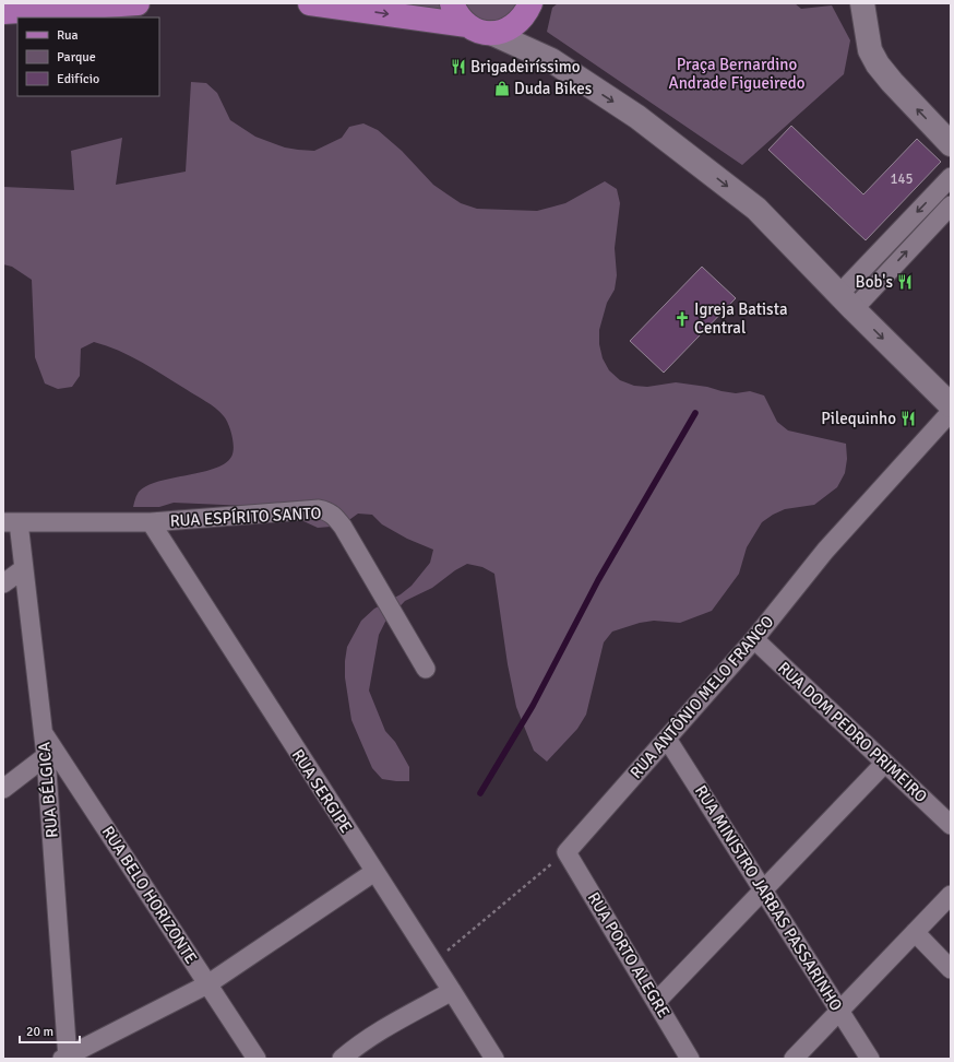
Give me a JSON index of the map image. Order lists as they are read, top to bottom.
{
  "streets": {
    "street": [
      "RUA ESPÍRITO SANTO",
      "RUA ANTÔNIO MELO FRANCO",
      "RUA DOM PEDRO PRIMEIRO",
      "RUA BÉLGICA",
      "RUA SERGIPE",
      "RUA BELO HORIZONTE",
      "RUA MINISTRO JARBAS PASSARINHO",
      "RUA PORTO ALEGRE"
    ]
  },
  "crossings": [
    ["RUA ESPÍRITO SANTO", "RUA BÉLGICA"],
    ["RUA ESPÍRITO SANTO", "RUA SERGIPE"],
    ["RUA ANTÔNIO MELO FRANCO", "RUA DOM PEDRO PRIMEIRO"],
    ["RUA ANTÔNIO MELO FRANCO", "RUA MINISTRO JARBAS PASSARINHO"],
    ["RUA ANTÔNIO MELO FRANCO", "RUA PORTO ALEGRE"],
    ["RUA BÉLGICA", "RUA BELO HORIZONTE"]
  ],
  "parks": ["Praça Bernardino Andrade Figueiredo"],
  "places": {
    "restaurant": ["Brigadeiríssimo", "Bob's", "Pilequinho"],
    "shop": ["Duda Bikes"],
    "church": ["Igreja Batista Central"]
  },
  "house_numbers": ["145"],
  "legend": ["Rua", "Parque", "Edifício"],
  "scale_bar": "20 m"
}
